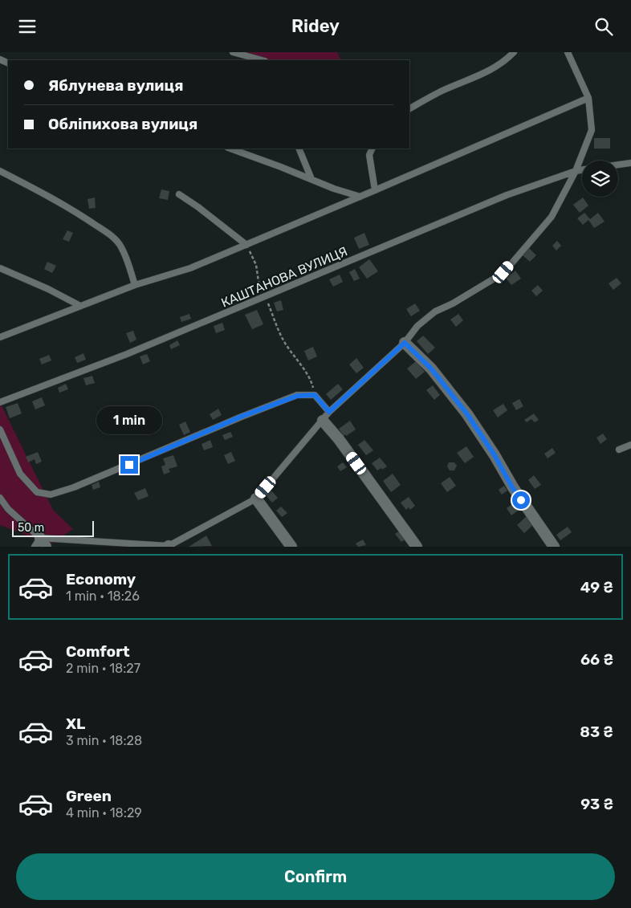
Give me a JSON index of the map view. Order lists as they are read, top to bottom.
{
  "streets": {
    "lane": ["КАШТАНОВА ВУЛИЦЯ"]
  },
  "scale_bar": "50 m",
  "page": {
    "header": "Ridey",
    "banner": ["Яблунева вулиця", "Обліпихова вулиця"],
    "bubble": "1 min",
    "scale": "50 m",
    "list": [
      {
        "name": "Economy",
        "note": "1 min · 18:26",
        "value": "49 ₴"
      },
      {
        "name": "Comfort",
        "note": "2 min · 18:27",
        "value": "66 ₴"
      },
      {
        "name": "XL",
        "note": "3 min · 18:28",
        "value": "83 ₴"
      },
      {
        "name": "Green",
        "note": "4 min · 18:29",
        "value": "93 ₴"
      }
    ],
    "buttons": "Confirm"
  }
}
